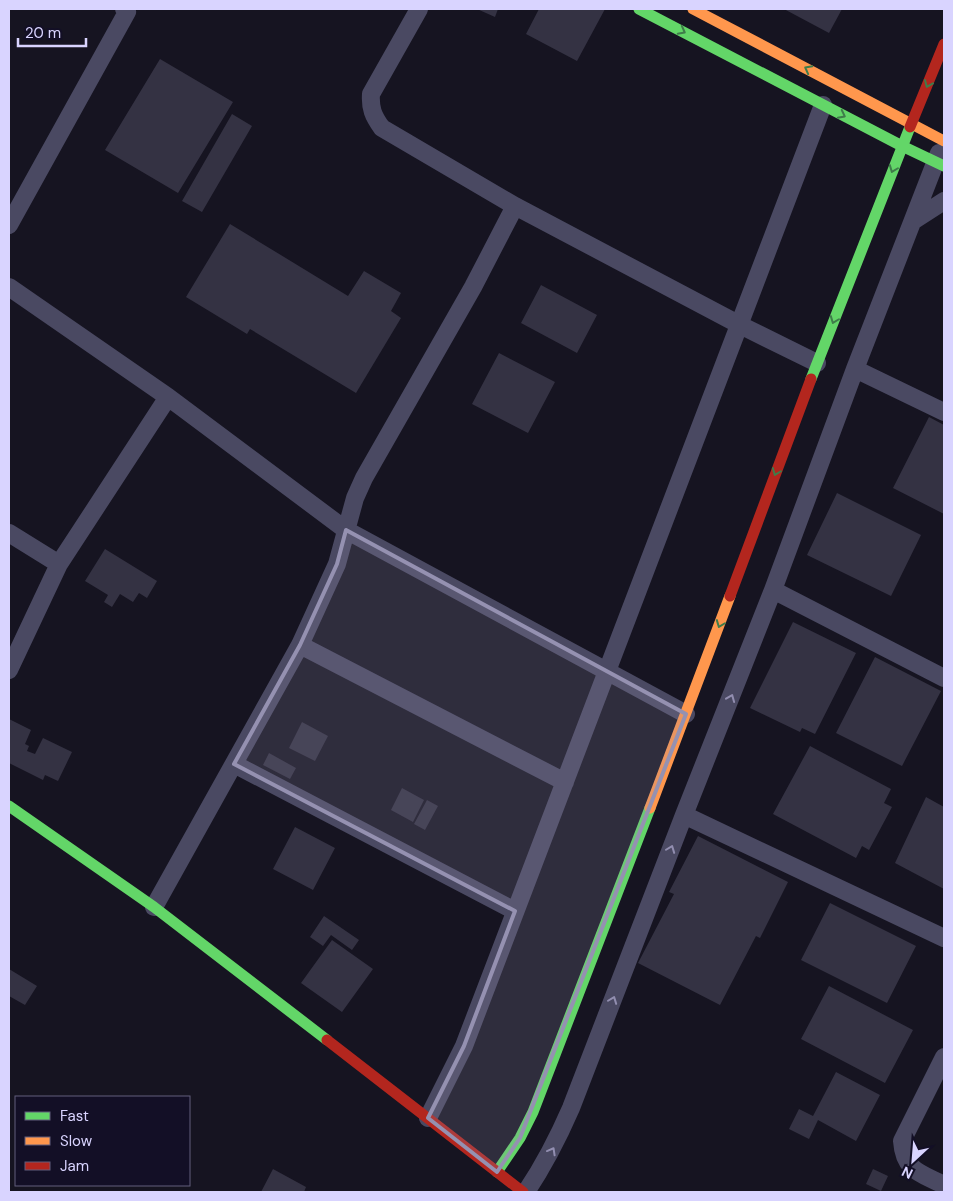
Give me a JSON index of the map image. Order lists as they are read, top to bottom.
{
  "legend": ["Fast", "Slow", "Jam"],
  "scale_bar": "20 m",
  "north": "bottom left"
}
